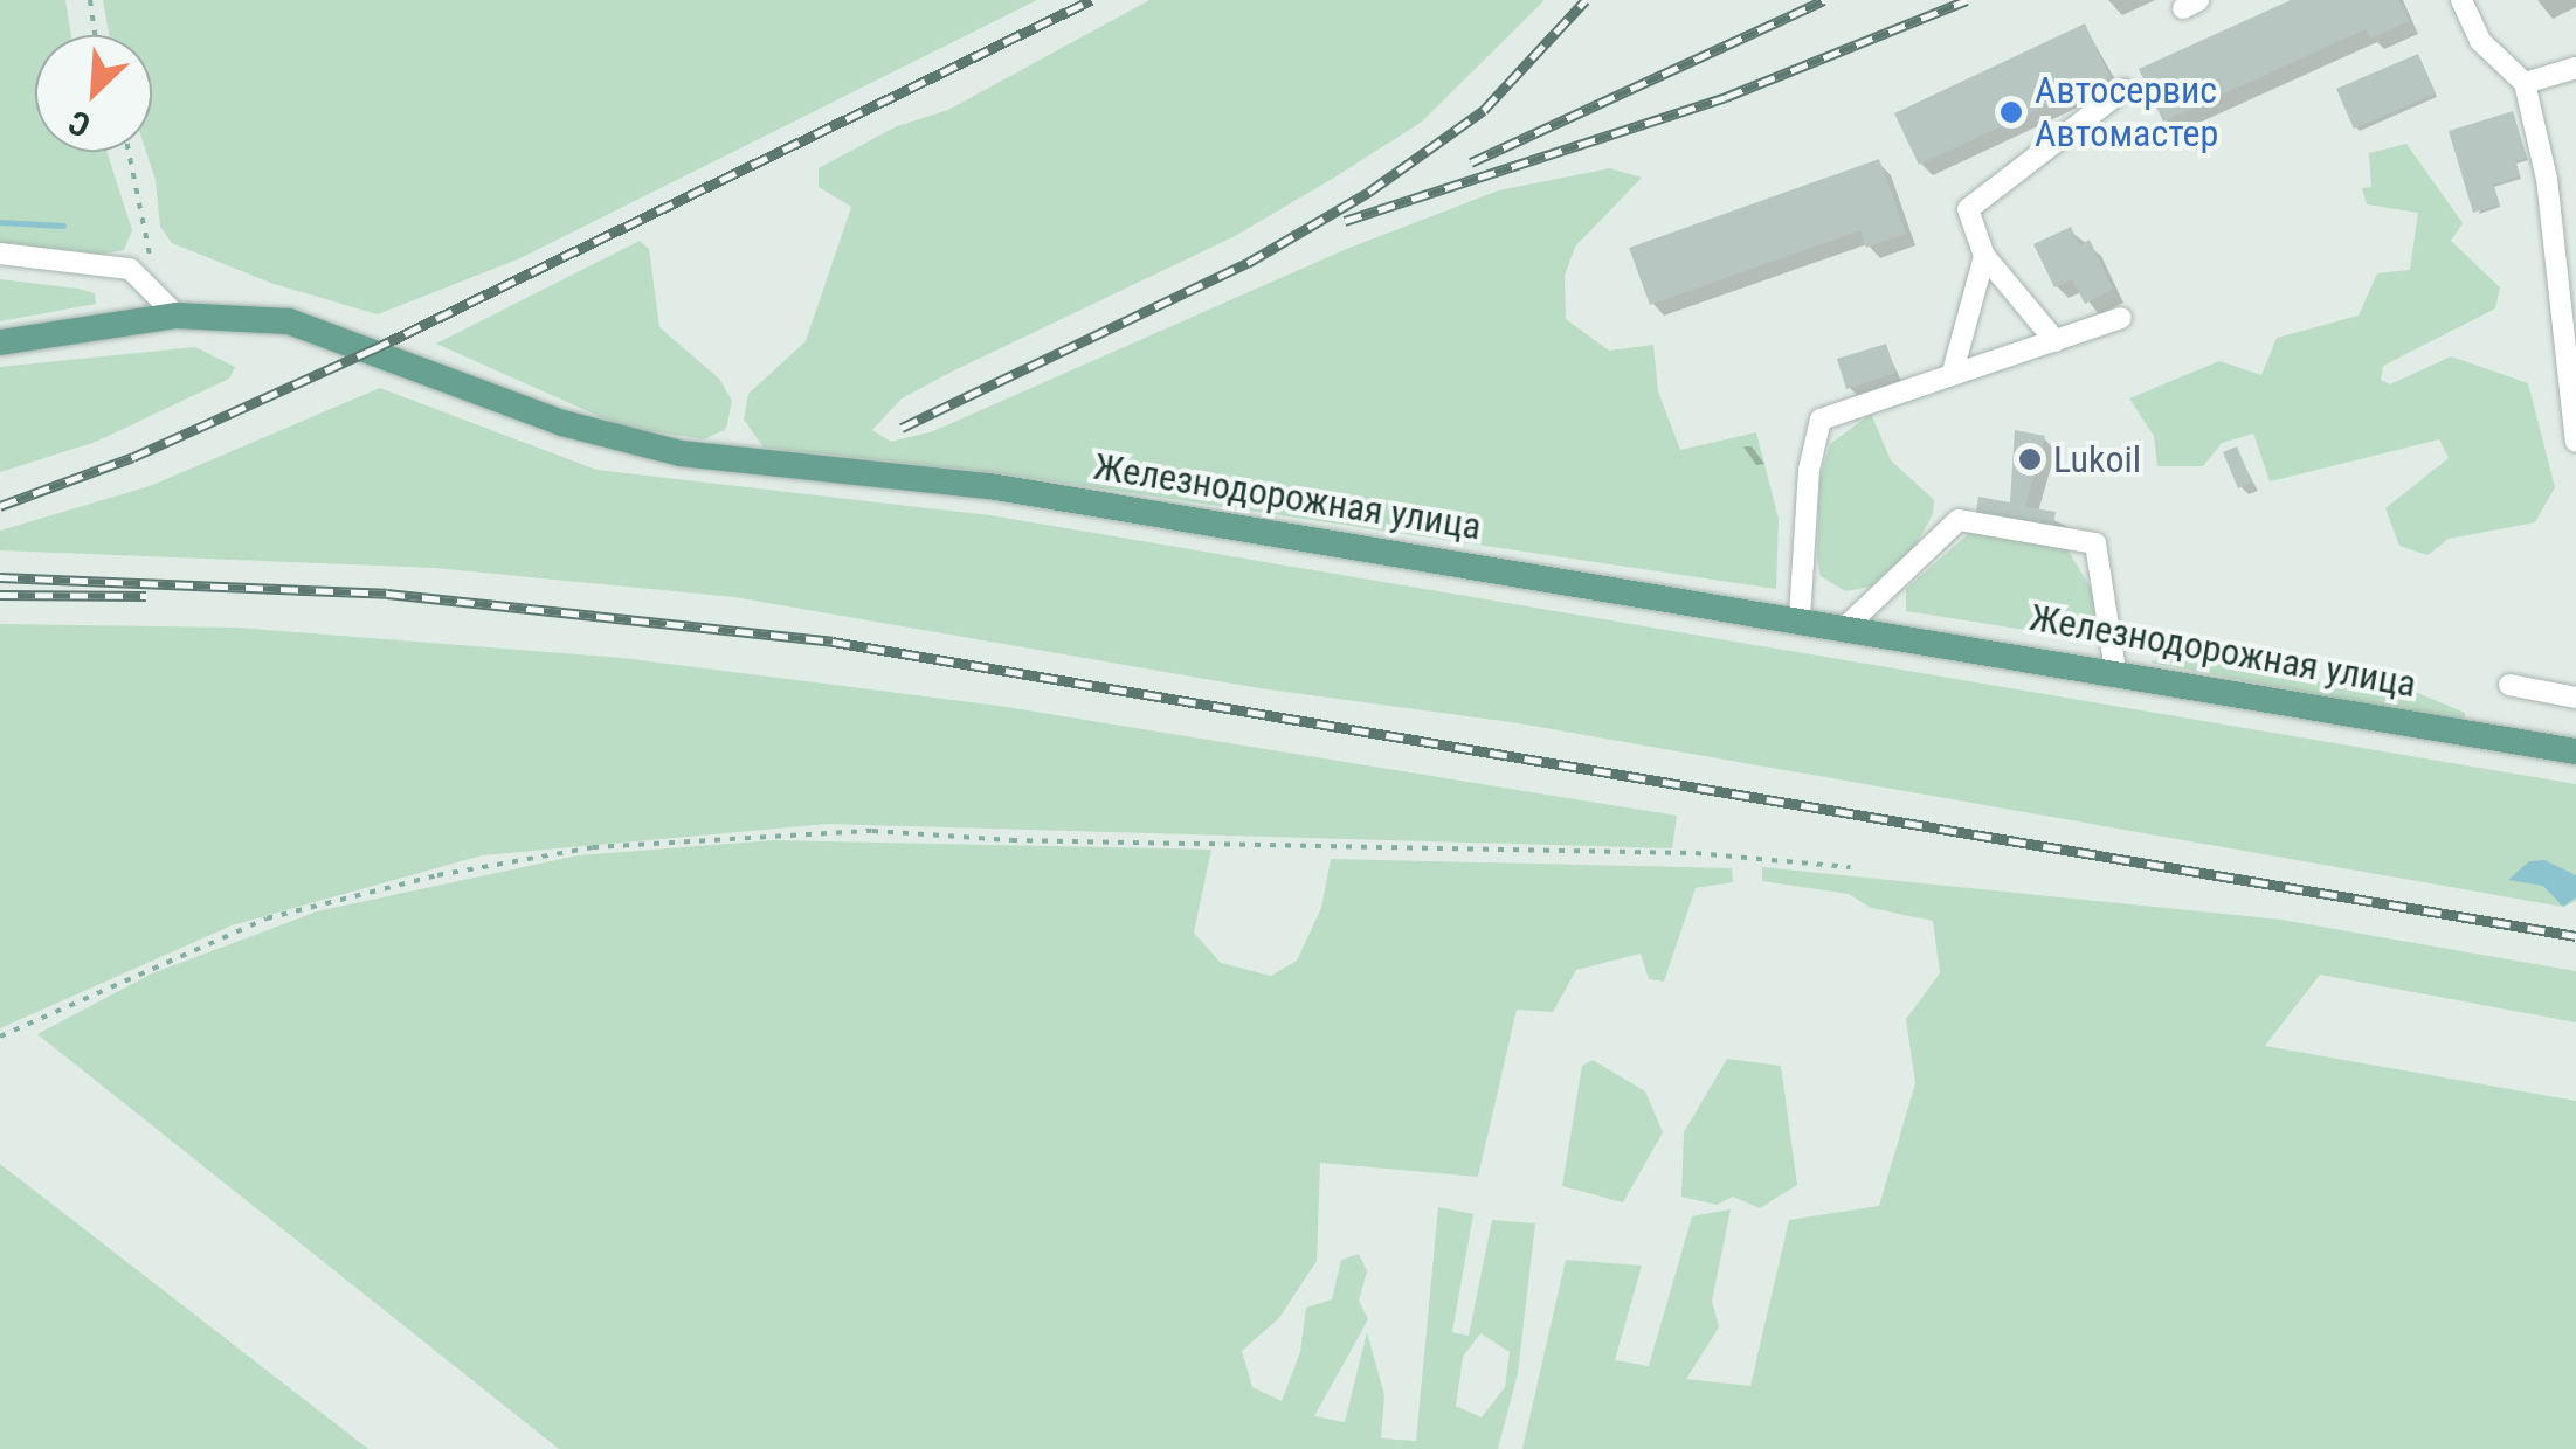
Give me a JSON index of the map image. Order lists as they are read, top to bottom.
{
  "streets": {
    "main road": ["Железнодорожная улица"]
  },
  "places": ["Автосервис Автомастер", "Lukoil"],
  "north": "bottom left"
}
